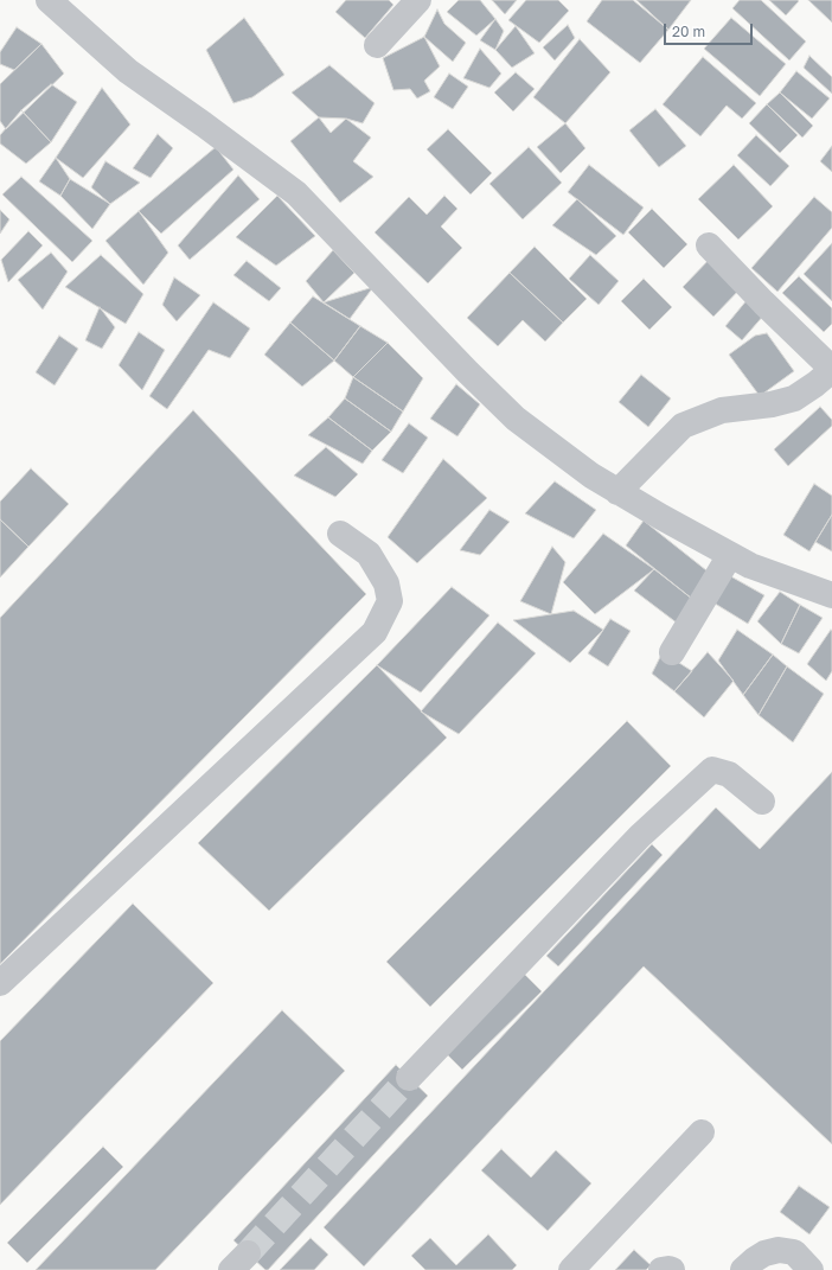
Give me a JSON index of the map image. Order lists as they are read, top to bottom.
{
  "scale_bar": "20 m"
}
